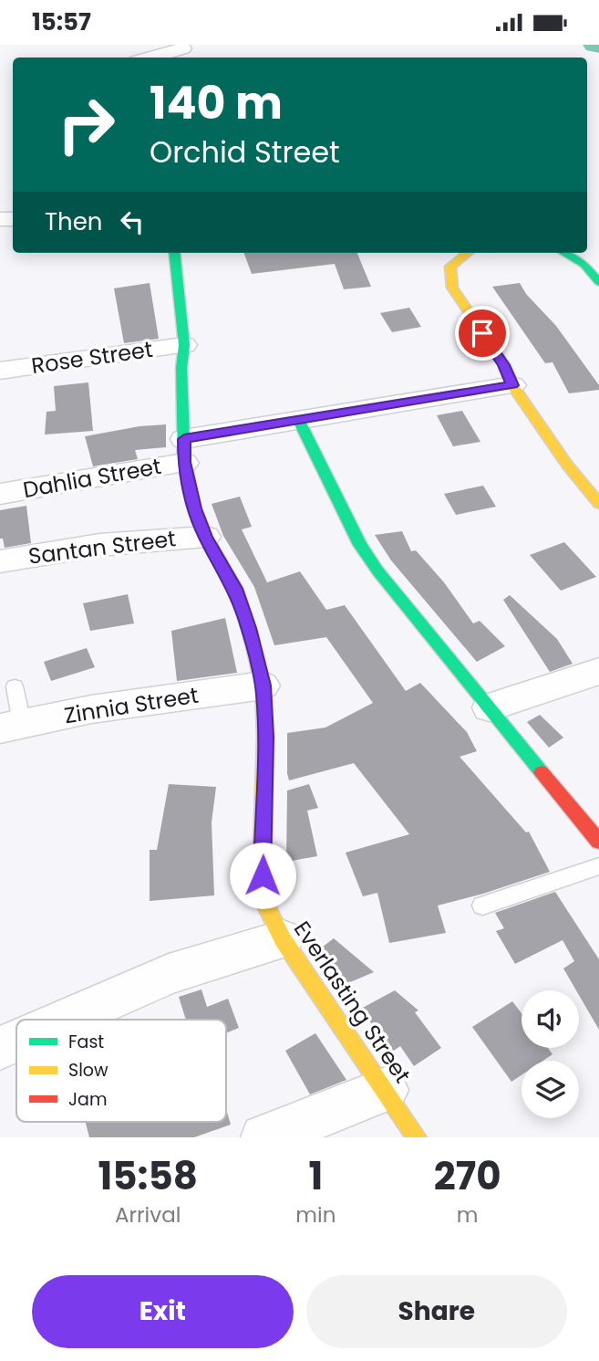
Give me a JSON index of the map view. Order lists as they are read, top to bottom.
{
  "streets": {
    "main road": ["Everlasting Street"],
    "street": [
      "Rose Street",
      "Dahlia Street",
      "Santan Street",
      "Zinnia Street"
    ]
  },
  "crossings": [
    ["Rose Street", "Everlasting Street"],
    ["Dahlia Street", "Everlasting Street"],
    ["Santan Street", "Everlasting Street"],
    ["Zinnia Street", "Everlasting Street"]
  ],
  "legend": ["Fast", "Slow", "Jam"],
  "page": {
    "status": "15:57",
    "turn": ["140 m", "Orchid Street"],
    "then": "Then",
    "eta": [
      "15:58",
      "Arrival",
      "1",
      "min",
      "270",
      "m"
    ],
    "buttons": ["Exit", "Share"]
  }
}
